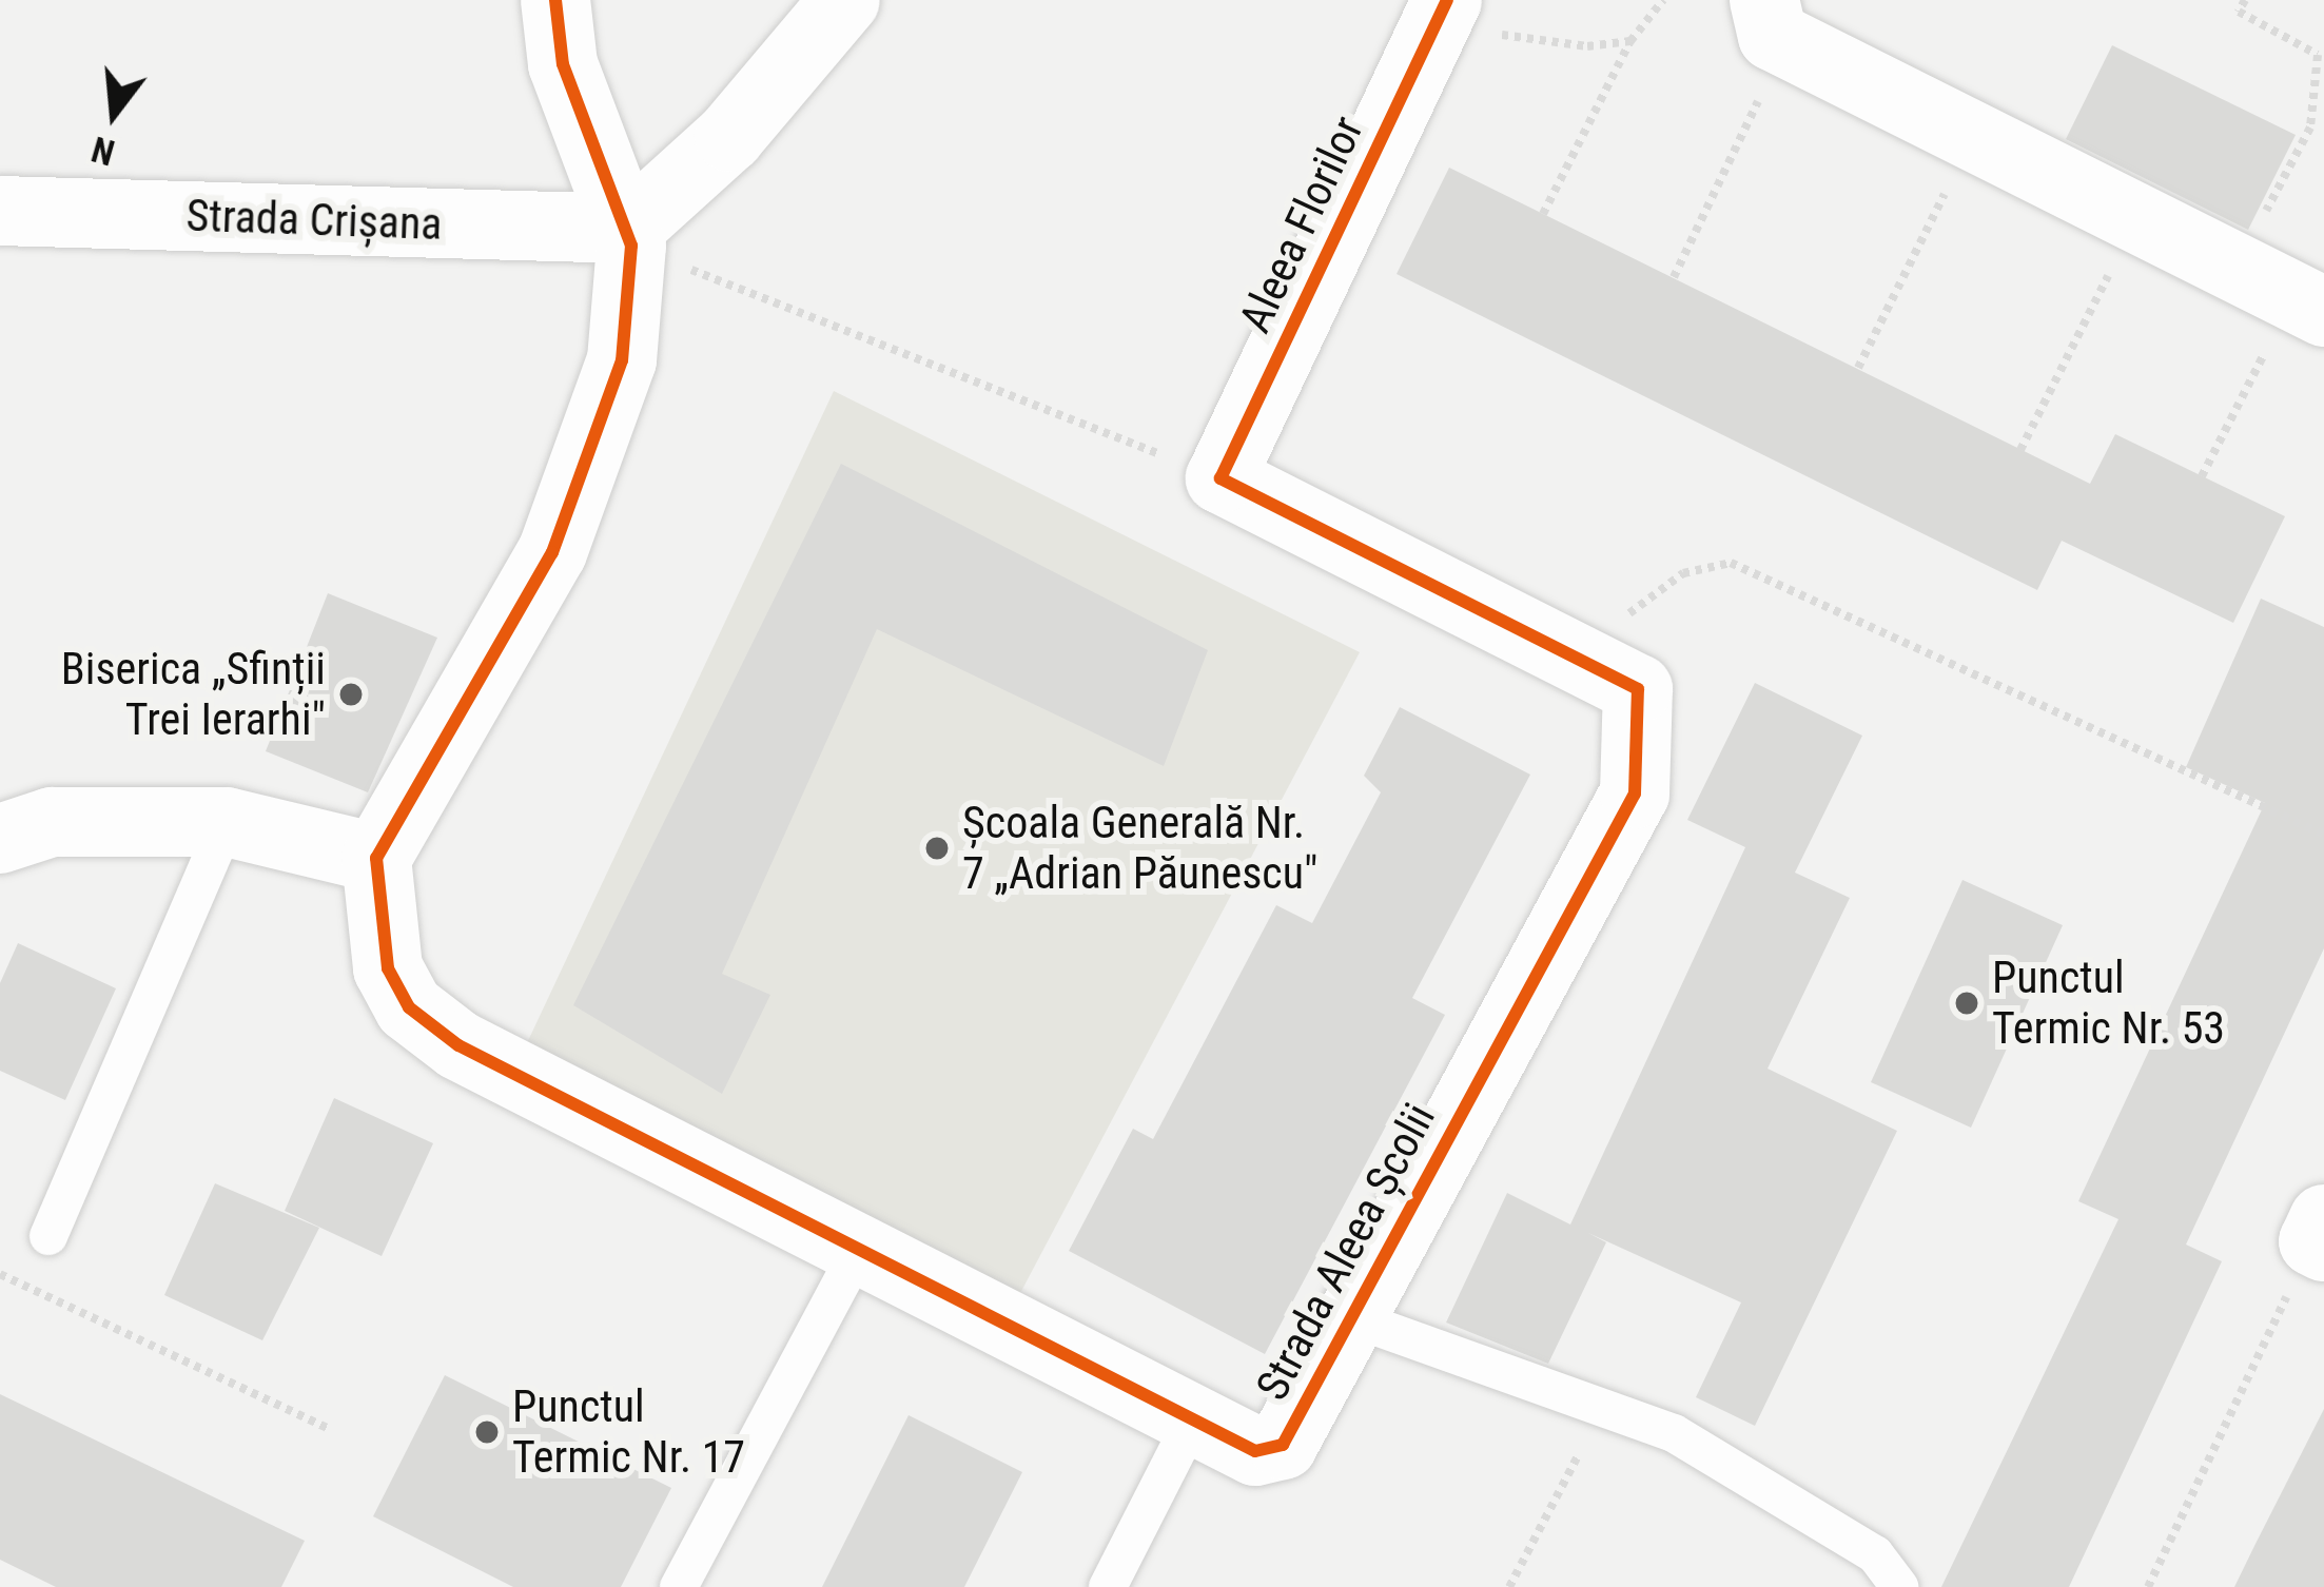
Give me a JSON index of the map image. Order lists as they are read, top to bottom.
{
  "streets": {
    "street": ["Strada Crișana", "Aleea Florilor", "Strada Aleea Școlii"]
  },
  "places": [
    "Biserica „Sfinții Trei Ierarhi\"",
    "Școala Generală Nr. 7 „Adrian Păunescu\"",
    "Punctul Termic Nr. 53",
    "Punctul Termic Nr. 17"
  ],
  "north": "bottom"
}
